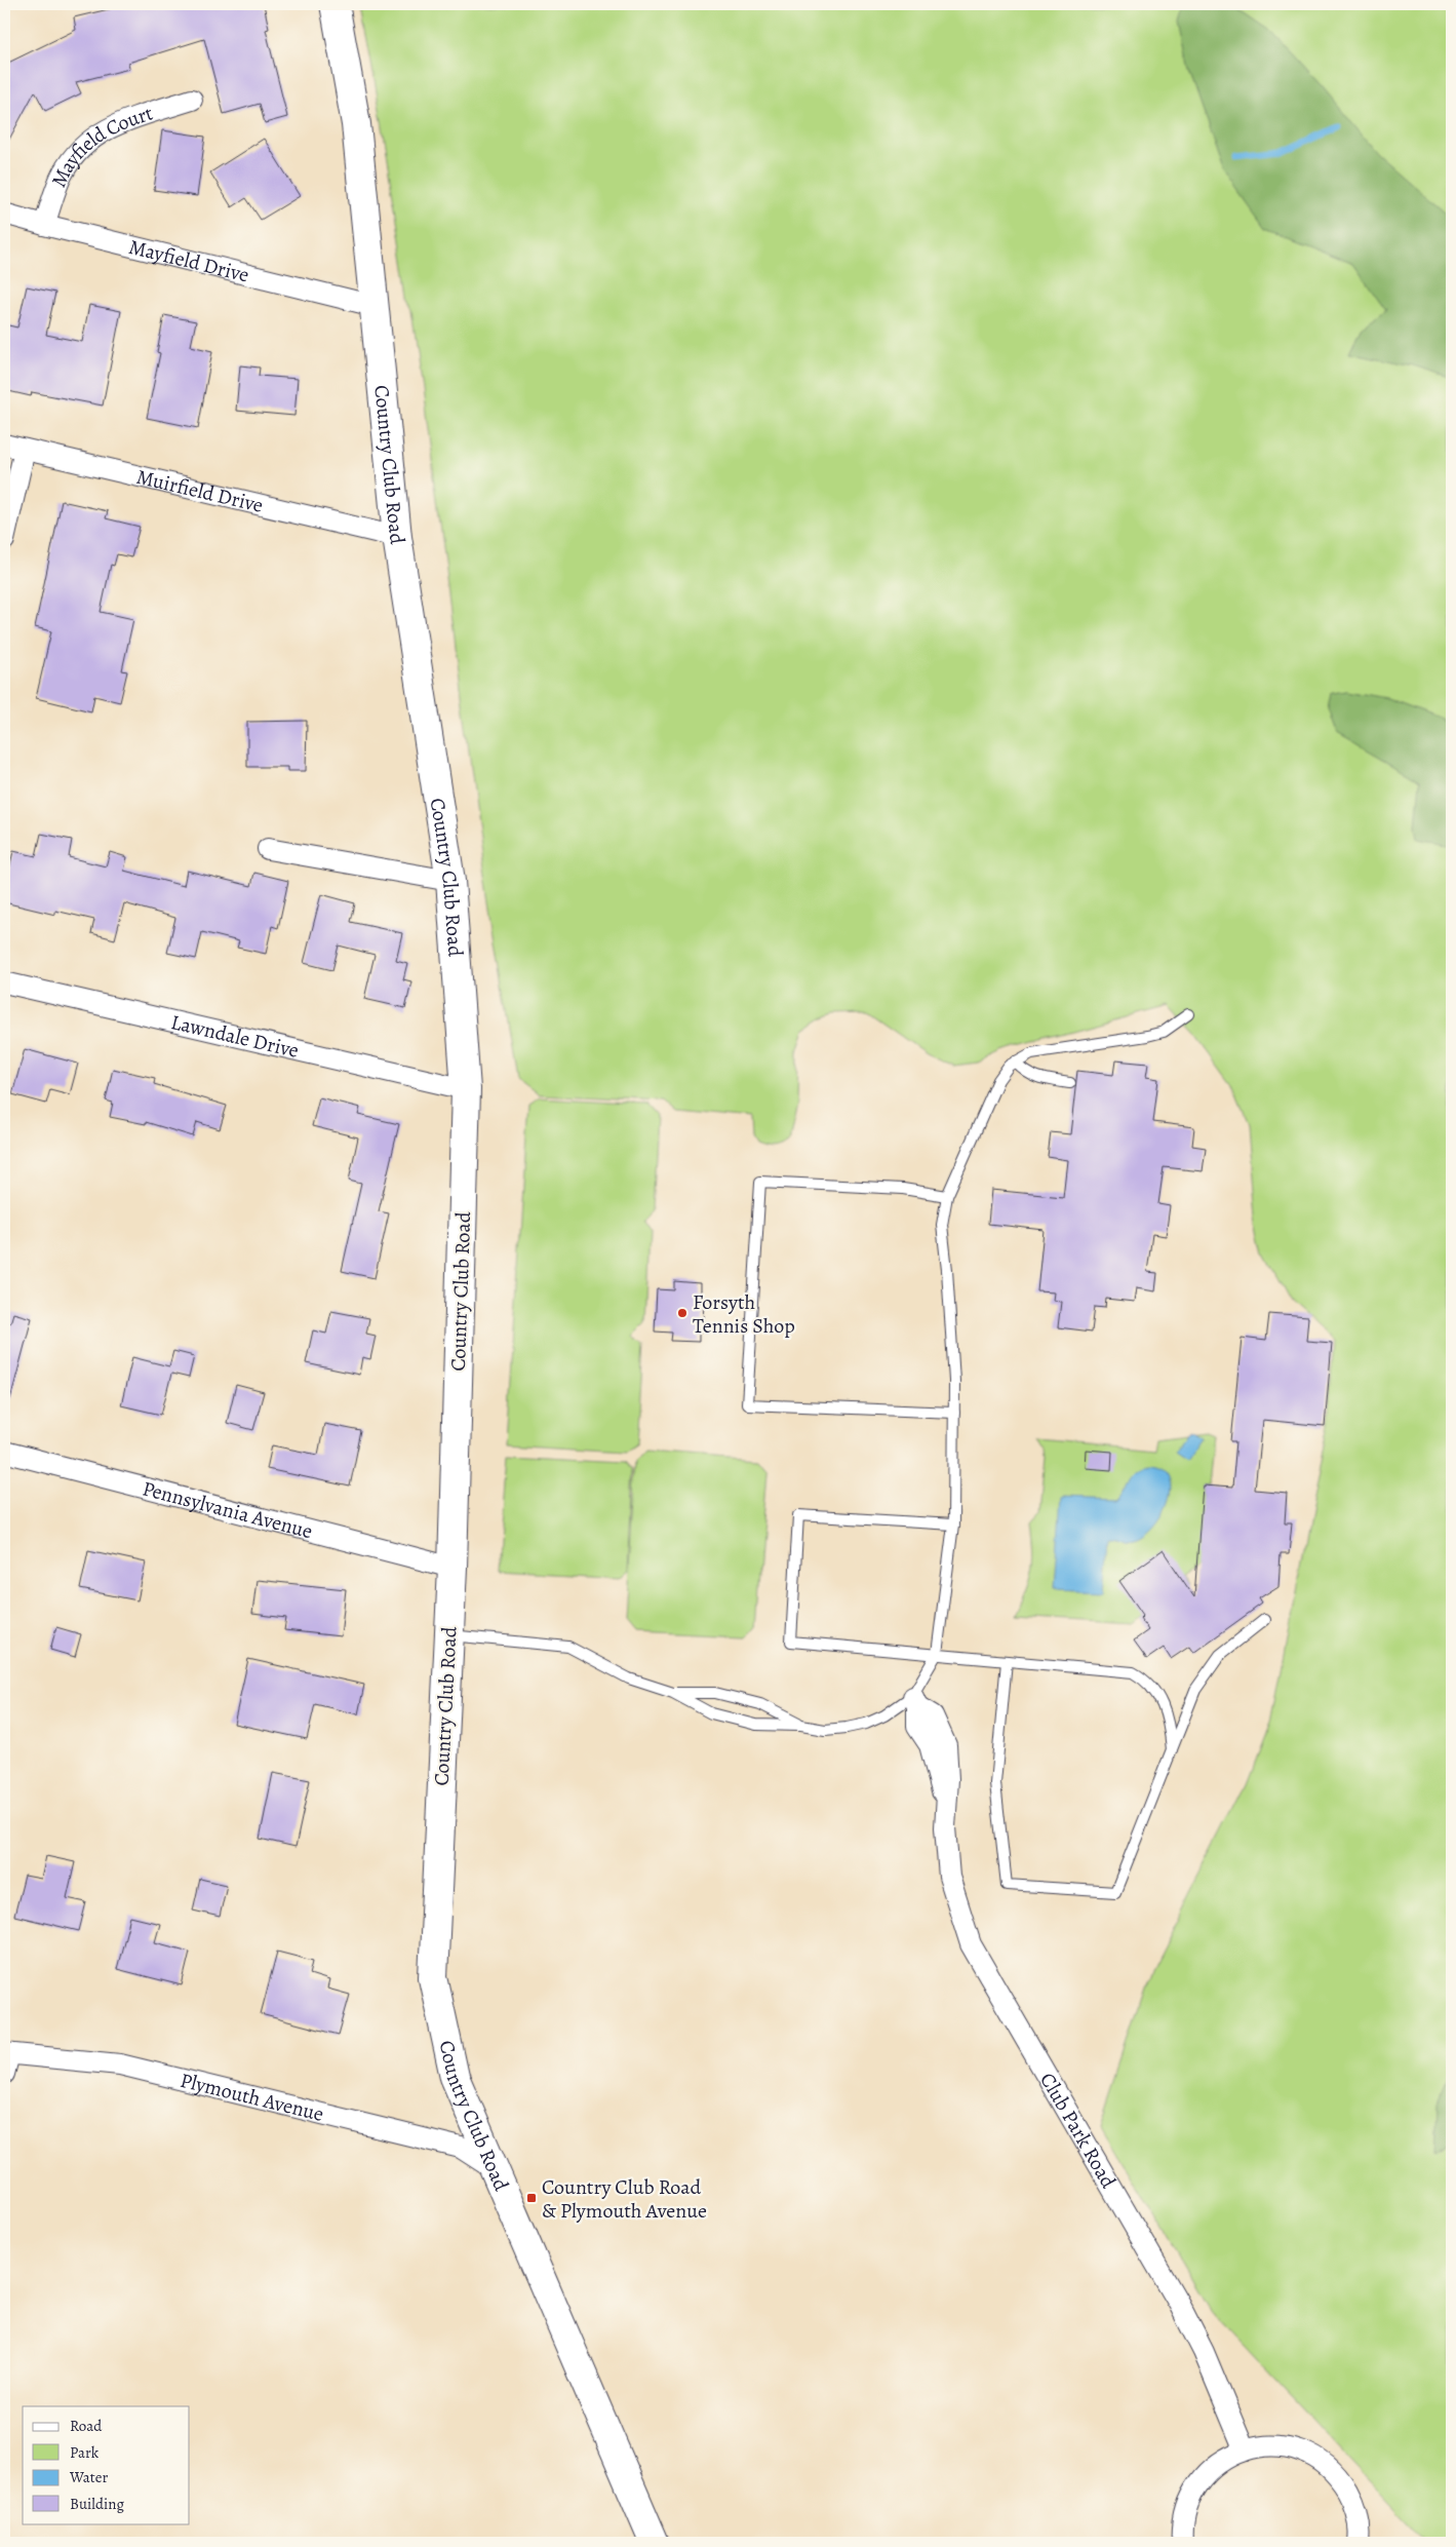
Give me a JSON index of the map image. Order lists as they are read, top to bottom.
{
  "streets": {
    "main road": ["Country Club Road"],
    "street": [
      "Mayfield Court",
      "Mayfield Drive",
      "Muirfield Drive",
      "Lawndale Drive",
      "Pennsylvania Avenue",
      "Plymouth Avenue",
      "Club Park Road"
    ]
  },
  "crossings": [
    ["Mayfield Court", "Mayfield Drive"],
    ["Mayfield Drive", "Country Club Road"],
    ["Country Club Road", "Muirfield Drive"],
    ["Country Club Road", "Lawndale Drive"],
    ["Country Club Road", "Pennsylvania Avenue"],
    ["Country Club Road", "Plymouth Avenue"]
  ],
  "places": {
    "other": ["Forsyth Tennis Shop"],
    "transit": ["Country Club Road & Plymouth Avenue"]
  },
  "legend": [
    "Road",
    "Park",
    "Water",
    "Building"
  ]
}
